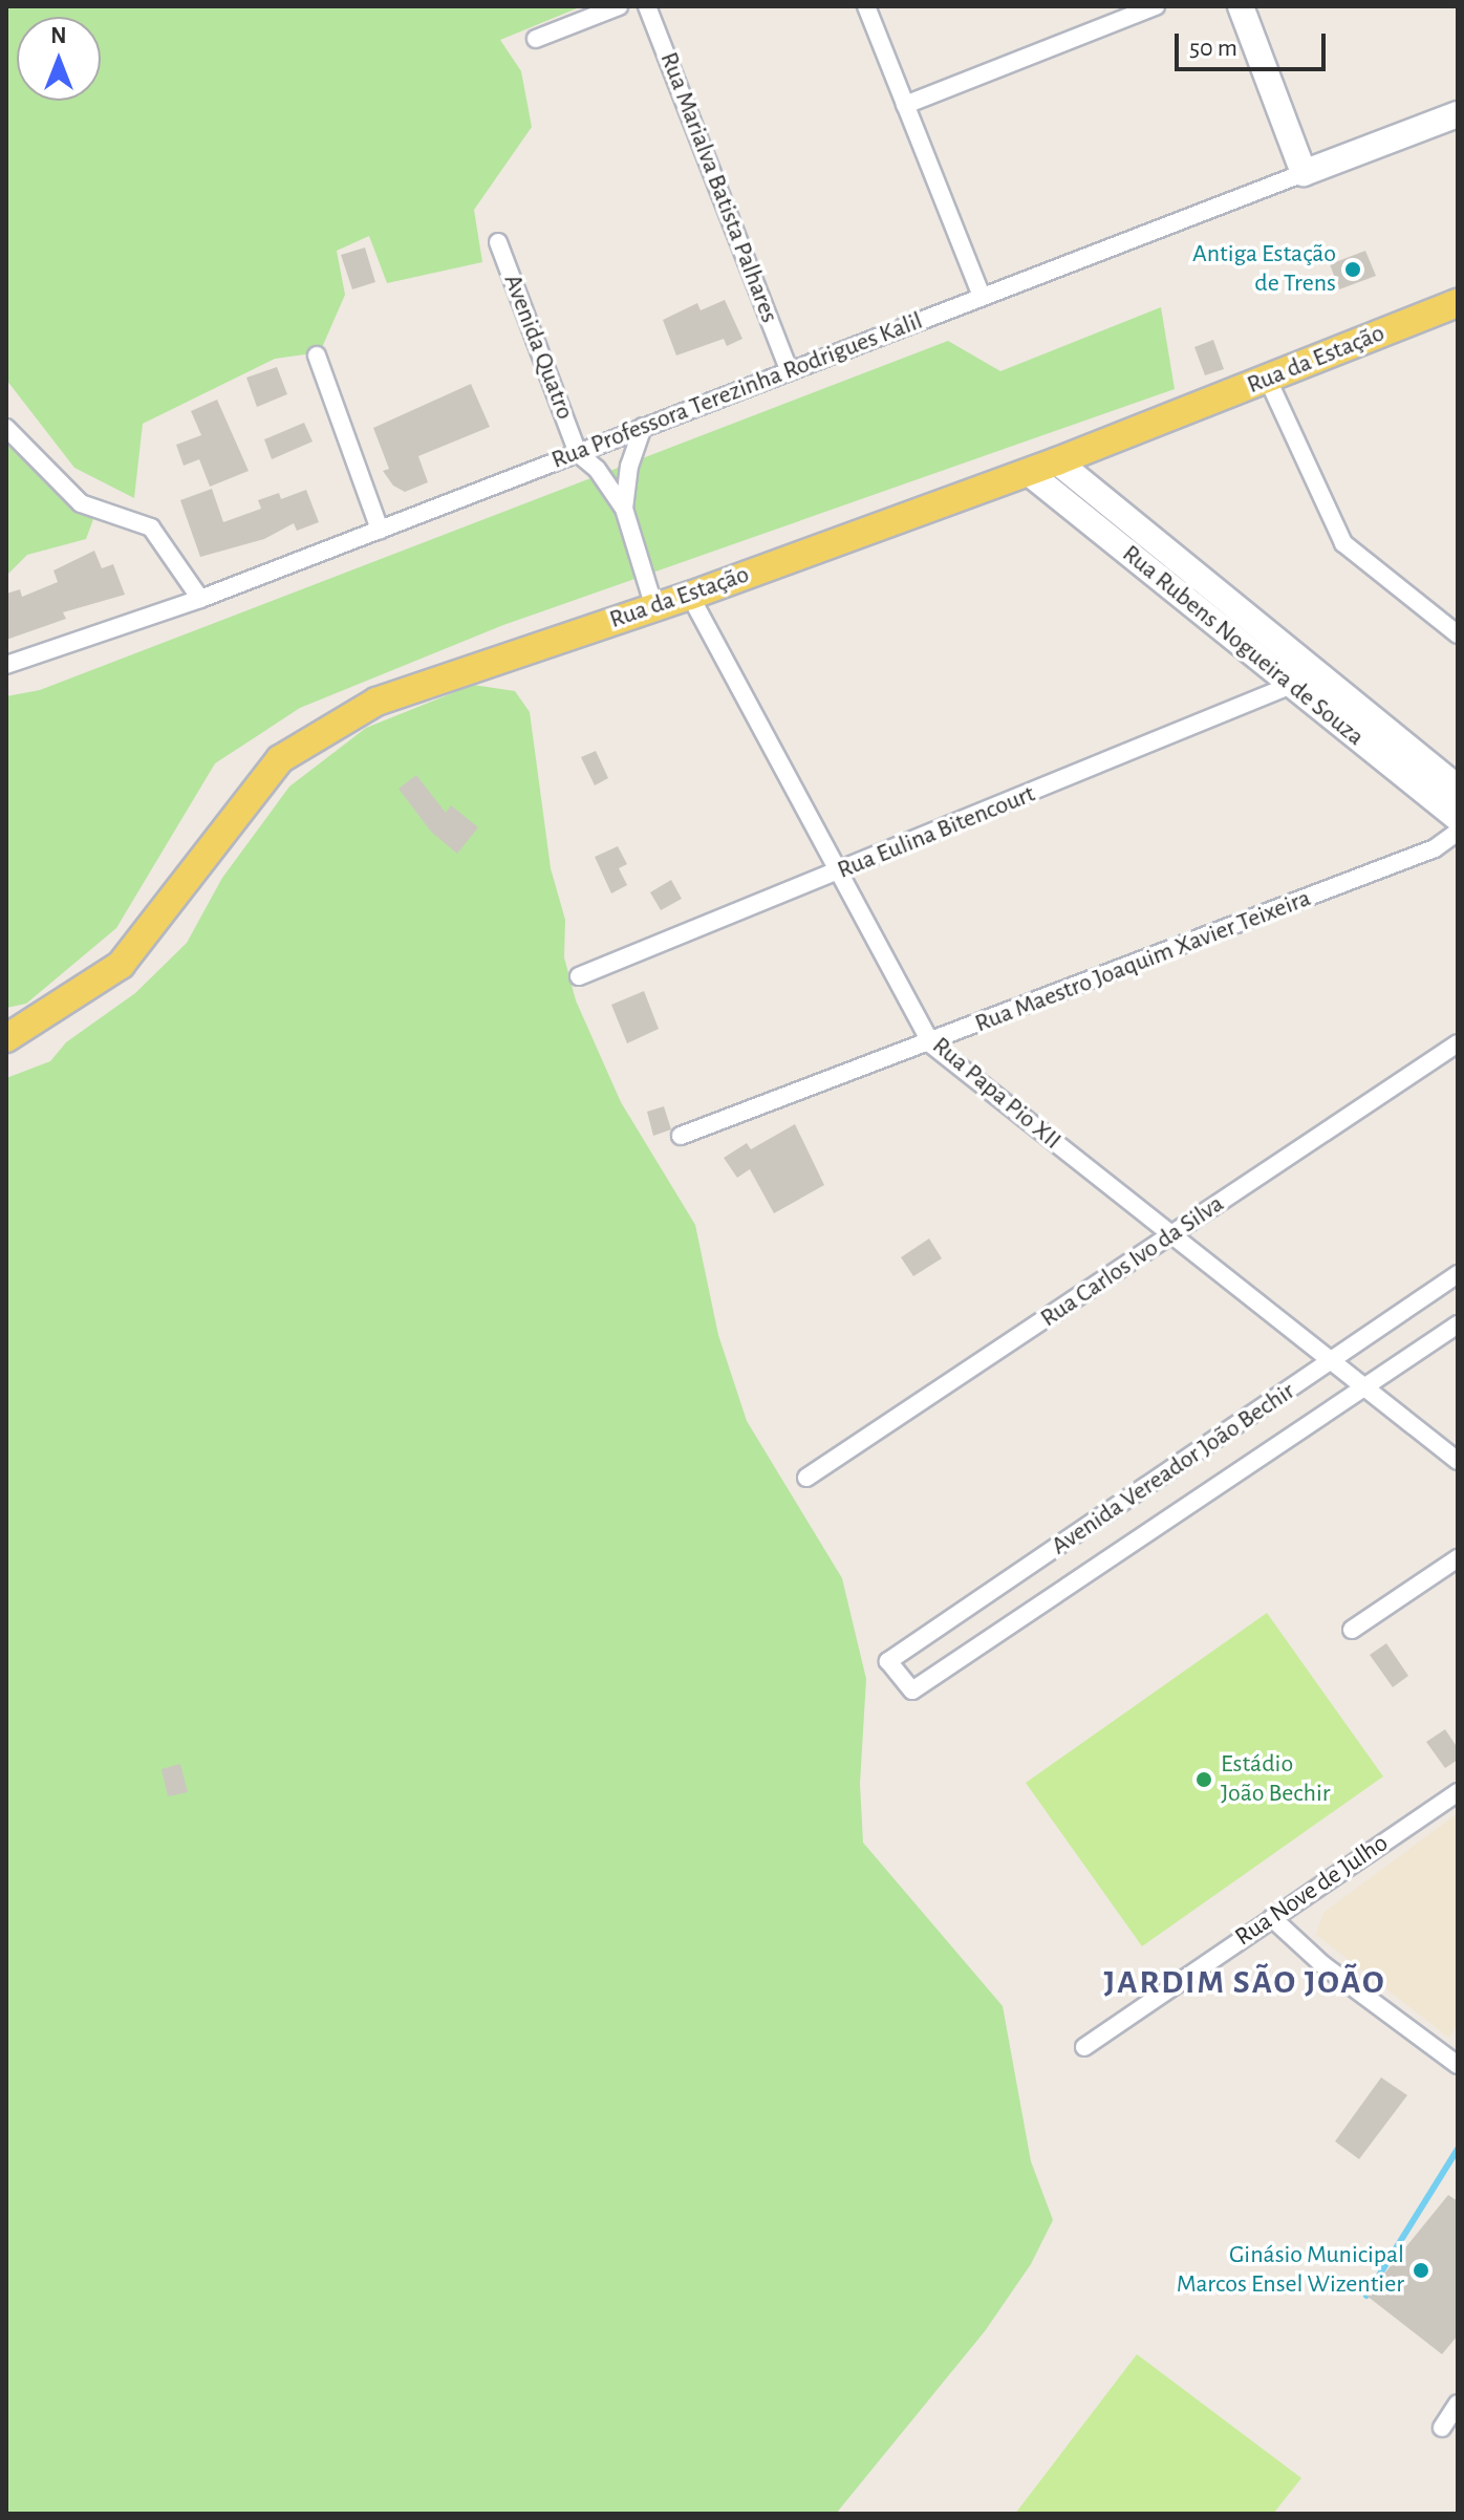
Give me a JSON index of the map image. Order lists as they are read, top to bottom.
{
  "streets": {
    "main road": ["Rua da Estação"],
    "street": [
      "Rua Marialva Batista Palhares",
      "Avenida Quatro",
      "Rua Professora Terezinha Rodrigues Kalil",
      "Rua Rubens Nogueira de Souza",
      "Rua Eulina Bitencourt",
      "Rua Maestro Joaquim Xavier Teixeira",
      "Rua Papa Pio XII",
      "Rua Carlos Ivo da Silva",
      "Avenida Vereador João Bechir",
      "Rua Nove de Julho"
    ]
  },
  "crossings": [
    ["Rua Marialva Batista Palhares", "Rua Professora Terezinha Rodrigues Kalil"],
    ["Avenida Quatro", "Rua Professora Terezinha Rodrigues Kalil"],
    ["Rua da Estação", "Rua Rubens Nogueira de Souza"],
    ["Rua da Estação", "Rua Papa Pio XII"],
    ["Rua Rubens Nogueira de Souza", "Rua Eulina Bitencourt"],
    ["Rua Eulina Bitencourt", "Rua Papa Pio XII"],
    ["Rua Maestro Joaquim Xavier Teixeira", "Rua Papa Pio XII"],
    ["Rua Papa Pio XII", "Rua Carlos Ivo da Silva"],
    ["Rua Papa Pio XII", "Avenida Vereador João Bechir"]
  ],
  "districts": ["JARDIM SÃO JOÃO"],
  "places": ["Antiga Estação de Trens", "Estádio João Bechir", "Ginásio Municipal Marcos Ensel Wizentier"],
  "scale_bar": "50 m",
  "north": "top"
}
